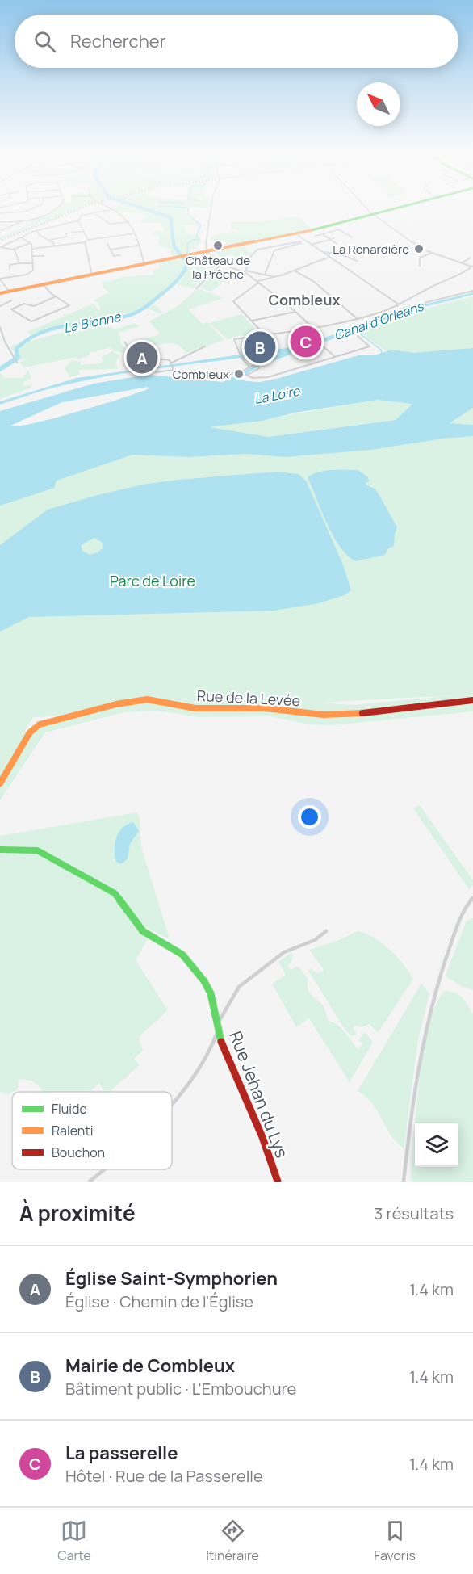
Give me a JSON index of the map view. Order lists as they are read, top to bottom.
{
  "streets": {
    "main road": ["Rue de la Levée", "Rue Jehan du Lys"]
  },
  "districts": ["Combleux"],
  "water": ["Canal d'Orléans", "La Bionne", "La Loire"],
  "parks": ["Parc de Loire"],
  "places": ["Château de la Prêche", "La Renardière", "Combleux"],
  "legend": ["Fluide", "Ralenti", "Bouchon"],
  "north": "top left",
  "page": {
    "search": "Rechercher",
    "pins": ["C", "B", "A"],
    "heading": ["À proximité", "3 résultats"],
    "list": [
      {
        "mark": "A",
        "name": "Église Saint-Symphorien",
        "note": "Église · Chemin de l'Église",
        "value": "1.4 km"
      },
      {
        "mark": "B",
        "name": "Mairie de Combleux",
        "note": "Bâtiment public · L'Embouchure",
        "value": "1.4 km"
      },
      {
        "mark": "C",
        "name": "La passerelle",
        "note": "Hôtel · Rue de la Passerelle",
        "value": "1.4 km"
      }
    ],
    "nav": ["Carte", "Itinéraire", "Favoris"]
  }
}
